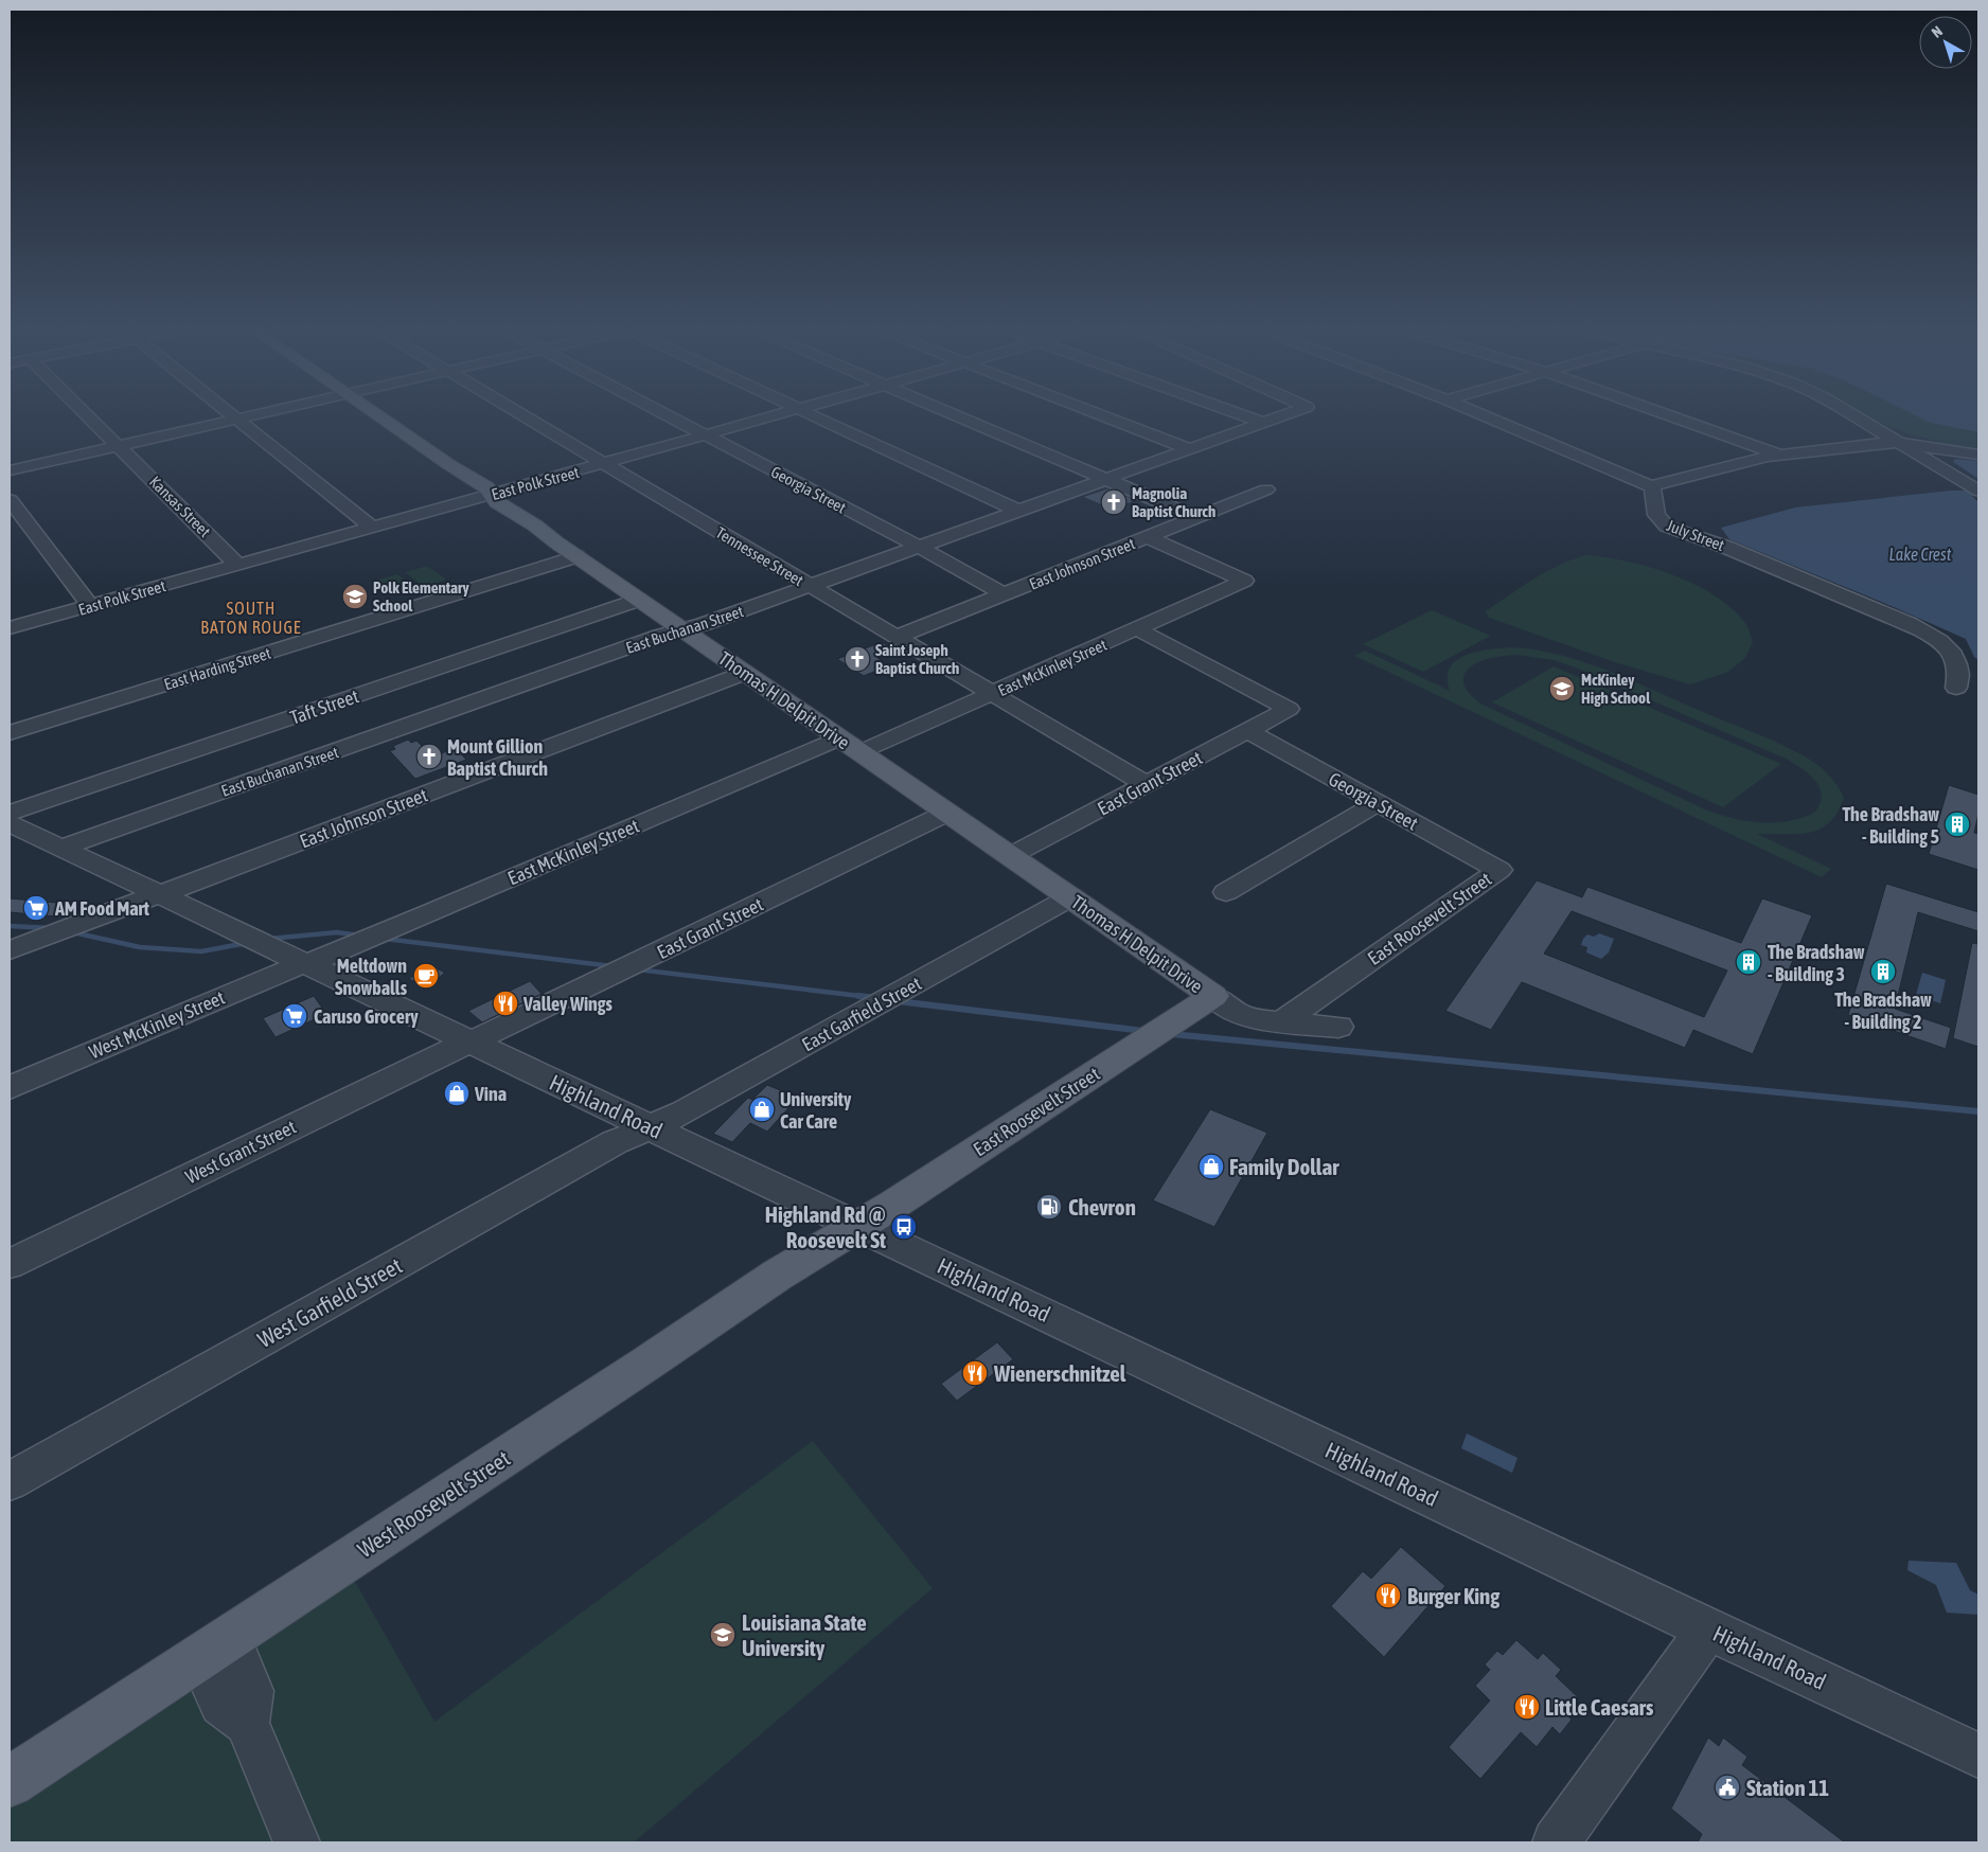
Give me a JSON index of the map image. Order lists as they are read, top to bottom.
{
  "streets": {
    "main road": ["Thomas H Delpit Drive", "East Roosevelt Street", "West Roosevelt Street"],
    "street": [
      "East Polk Street",
      "Georgia Street",
      "Kansas Street",
      "July Street",
      "Tennessee Street",
      "East Johnson Street",
      "East Buchanan Street",
      "East McKinley Street",
      "East Harding Street",
      "Taft Street",
      "East Grant Street",
      "East Garfield Street",
      "West McKinley Street",
      "Highland Road",
      "West Grant Street",
      "West Garfield Street"
    ]
  },
  "crossings": [
    ["East Polk Street", "Georgia Street"],
    ["East Polk Street", "Kansas Street"],
    ["East Polk Street", "Tennessee Street"],
    ["East Polk Street", "Thomas H Delpit Drive"],
    ["Georgia Street", "East Johnson Street"],
    ["Georgia Street", "East Buchanan Street"],
    ["Georgia Street", "East Grant Street"],
    ["Georgia Street", "East Roosevelt Street"],
    ["Tennessee Street", "East Johnson Street"],
    ["Tennessee Street", "East Buchanan Street"],
    ["Tennessee Street", "East McKinley Street"],
    ["Tennessee Street", "East Grant Street"],
    ["East Johnson Street", "East McKinley Street"],
    ["East Johnson Street", "Thomas H Delpit Drive"],
    ["East Johnson Street", "Highland Road"],
    ["East Buchanan Street", "Thomas H Delpit Drive"],
    ["East Buchanan Street", "Highland Road"],
    ["East McKinley Street", "Thomas H Delpit Drive"],
    ["East McKinley Street", "East Grant Street"],
    ["East McKinley Street", "West McKinley Street"],
    ["East McKinley Street", "Highland Road"],
    ["East Harding Street", "Thomas H Delpit Drive"],
    ["Thomas H Delpit Drive", "Taft Street"],
    ["Thomas H Delpit Drive", "East Grant Street"],
    ["Thomas H Delpit Drive", "East Roosevelt Street"],
    ["Thomas H Delpit Drive", "East Garfield Street"],
    ["East Grant Street", "Highland Road"],
    ["East Grant Street", "West Grant Street"],
    ["East Roosevelt Street", "Highland Road"],
    ["East Roosevelt Street", "West Roosevelt Street"],
    ["East Garfield Street", "Highland Road"],
    ["East Garfield Street", "West Garfield Street"],
    ["West McKinley Street", "Highland Road"],
    ["Highland Road", "West Grant Street"],
    ["Highland Road", "West Garfield Street"],
    ["Highland Road", "West Roosevelt Street"]
  ],
  "districts": ["SOUTH BATON ROUGE"],
  "water": ["Lake Crest"],
  "places": {
    "church": ["Magnolia Baptist Church", "Saint Joseph Baptist Church", "Mount Gillion Baptist Church"],
    "school or university": ["Polk Elementary School", "McKinley High School", "Louisiana State University"],
    "building": ["The Bradshaw - Building 5", "The Bradshaw - Building 3", "The Bradshaw - Building 2"],
    "supermarket": ["AM Food Mart", "Caruso Grocery"],
    "cafe": ["Meltdown Snowballs"],
    "restaurant": [
      "Valley Wings",
      "Wienerschnitzel",
      "Burger King",
      "Little Caesars"
    ],
    "shop": ["Vina", "University Car Care", "Family Dollar"],
    "fuel station": ["Chevron"],
    "bus stop": ["Highland Rd @ Roosevelt St"],
    "public building": ["Station 11"]
  },
  "north": "top left"
}
